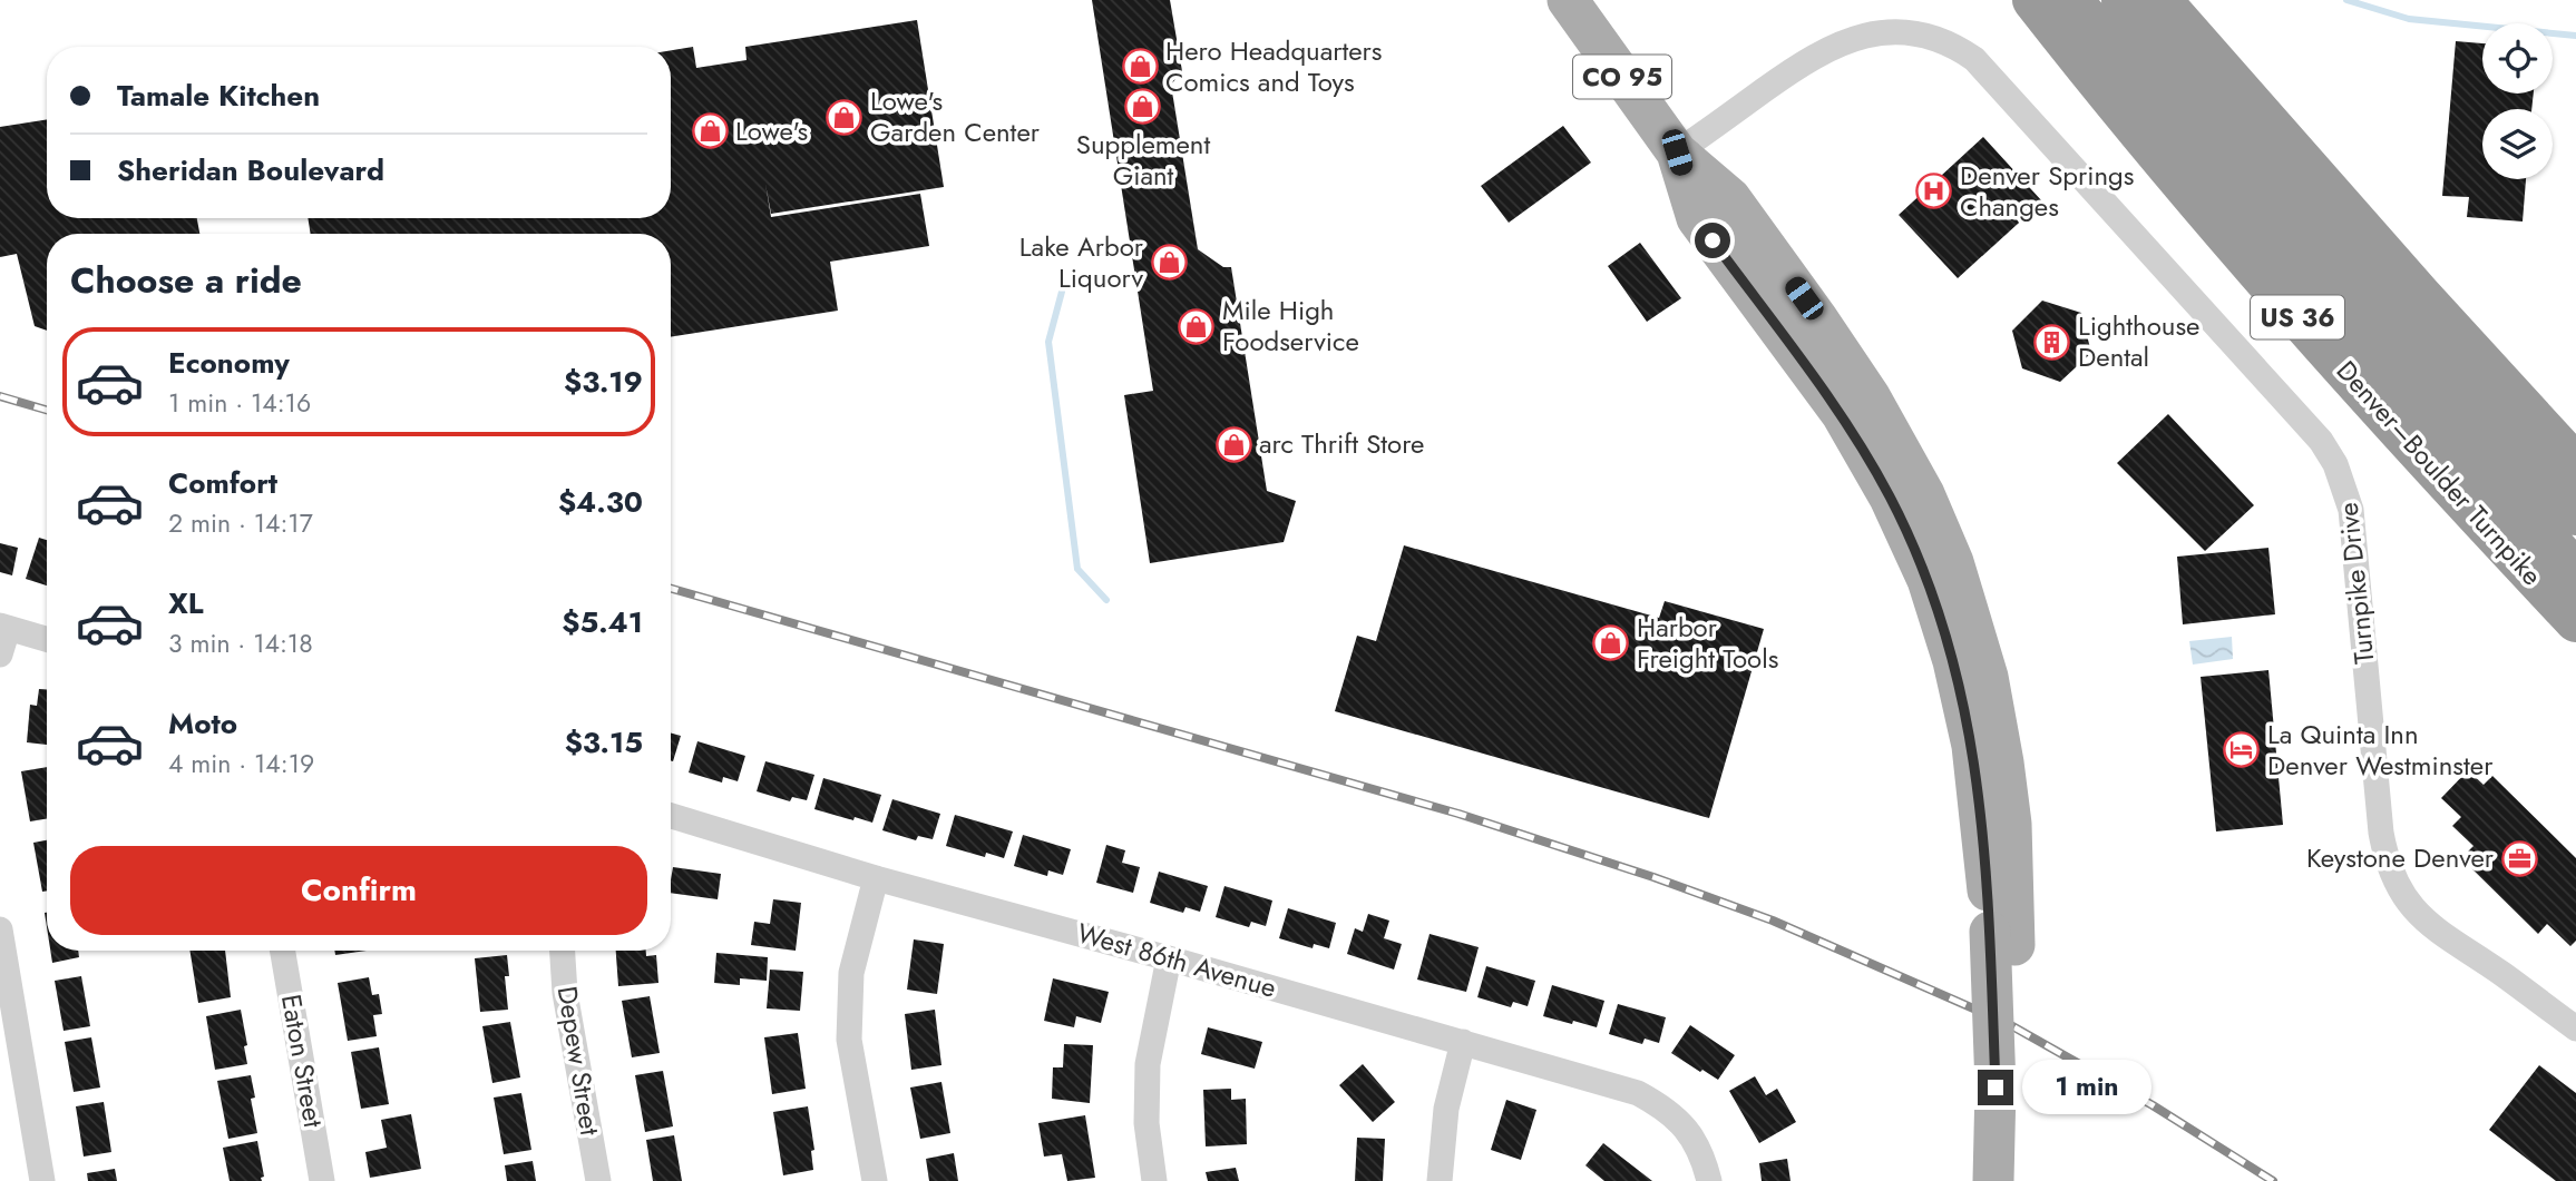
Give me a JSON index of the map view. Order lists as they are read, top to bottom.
{
  "streets": {
    "highway": ["US 36", "Denver–Boulder Turnpike"],
    "main road": ["CO 95"],
    "street": [
      "Turnpike Drive",
      "West 86th Avenue",
      "Eaton Street",
      "Depew Street"
    ]
  },
  "crossings": [
    ["CO 95", "Turnpike Drive"]
  ],
  "places": {
    "shop": [
      "Hero Headquarters Comics and Toys",
      "Supplement Giant",
      "Lowe's Garden Center",
      "Lowe's",
      "Lake Arbor Liquorv",
      "Mile High Foodservice",
      "arc Thrift Store",
      "Harbor Freight Tools"
    ],
    "hospital": ["Denver Springs Changes"],
    "building": ["Lighthouse Dental"],
    "hotel": ["La Quinta Inn Denver Westminster"],
    "office": ["Keystone Denver"]
  },
  "page": {
    "banner": ["Tamale Kitchen", "Sheridan Boulevard"],
    "heading": "Choose a ride",
    "list": [
      {
        "name": "Economy",
        "note": "1 min · 14:16",
        "value": "$3.19"
      },
      {
        "name": "Comfort",
        "note": "2 min · 14:17",
        "value": "$4.30"
      },
      {
        "name": "XL",
        "note": "3 min · 14:18",
        "value": "$5.41"
      },
      {
        "name": "Moto",
        "note": "4 min · 14:19",
        "value": "$3.15"
      }
    ],
    "buttons": "Confirm",
    "bubble": "1 min"
  }
}
